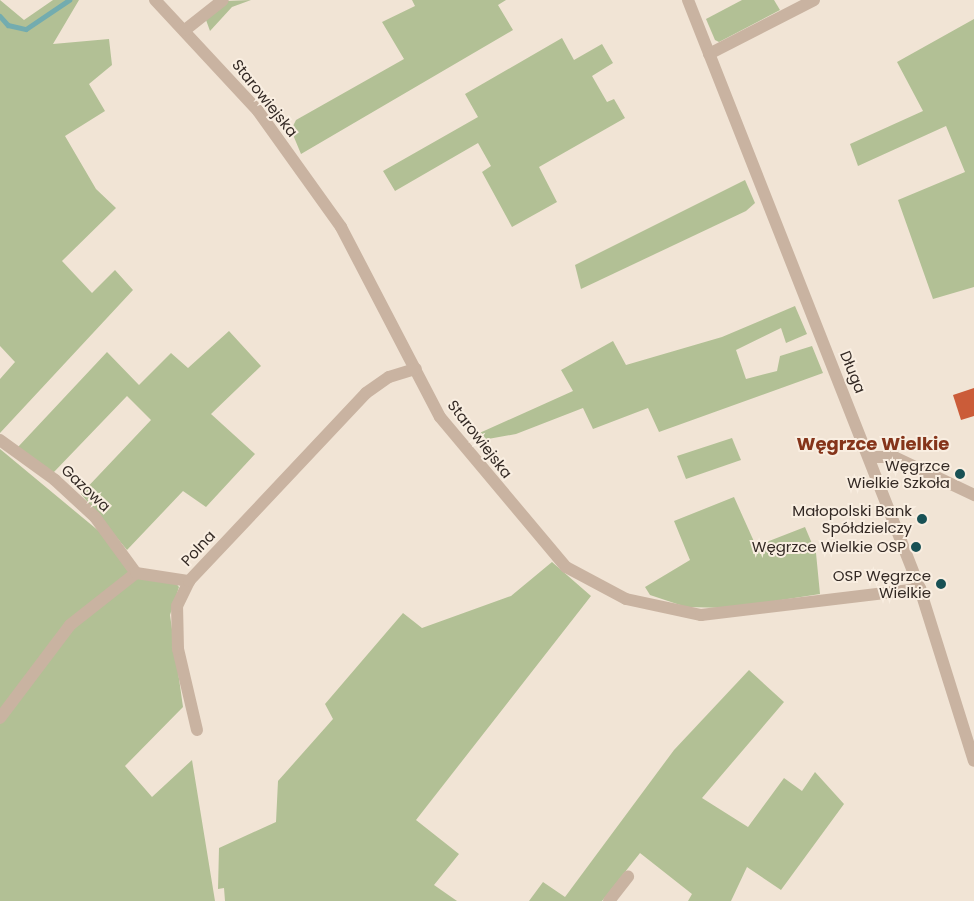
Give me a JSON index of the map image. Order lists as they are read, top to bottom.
{
  "streets": {
    "street": [
      "Starowiejska",
      "Długa",
      "Gazowa",
      "Polna"
    ]
  },
  "crossings": [
    ["Starowiejska", "Długa"],
    ["Starowiejska", "Polna"],
    ["Gazowa", "Polna"]
  ],
  "districts": ["Węgrzce Wielkie"],
  "places": [
    "Węgrzce Wielkie Szkoła",
    "Małopolski Bank Spółdzielczy",
    "Węgrzce Wielkie OSP",
    "OSP Węgrzce Wielkie"
  ]
}
